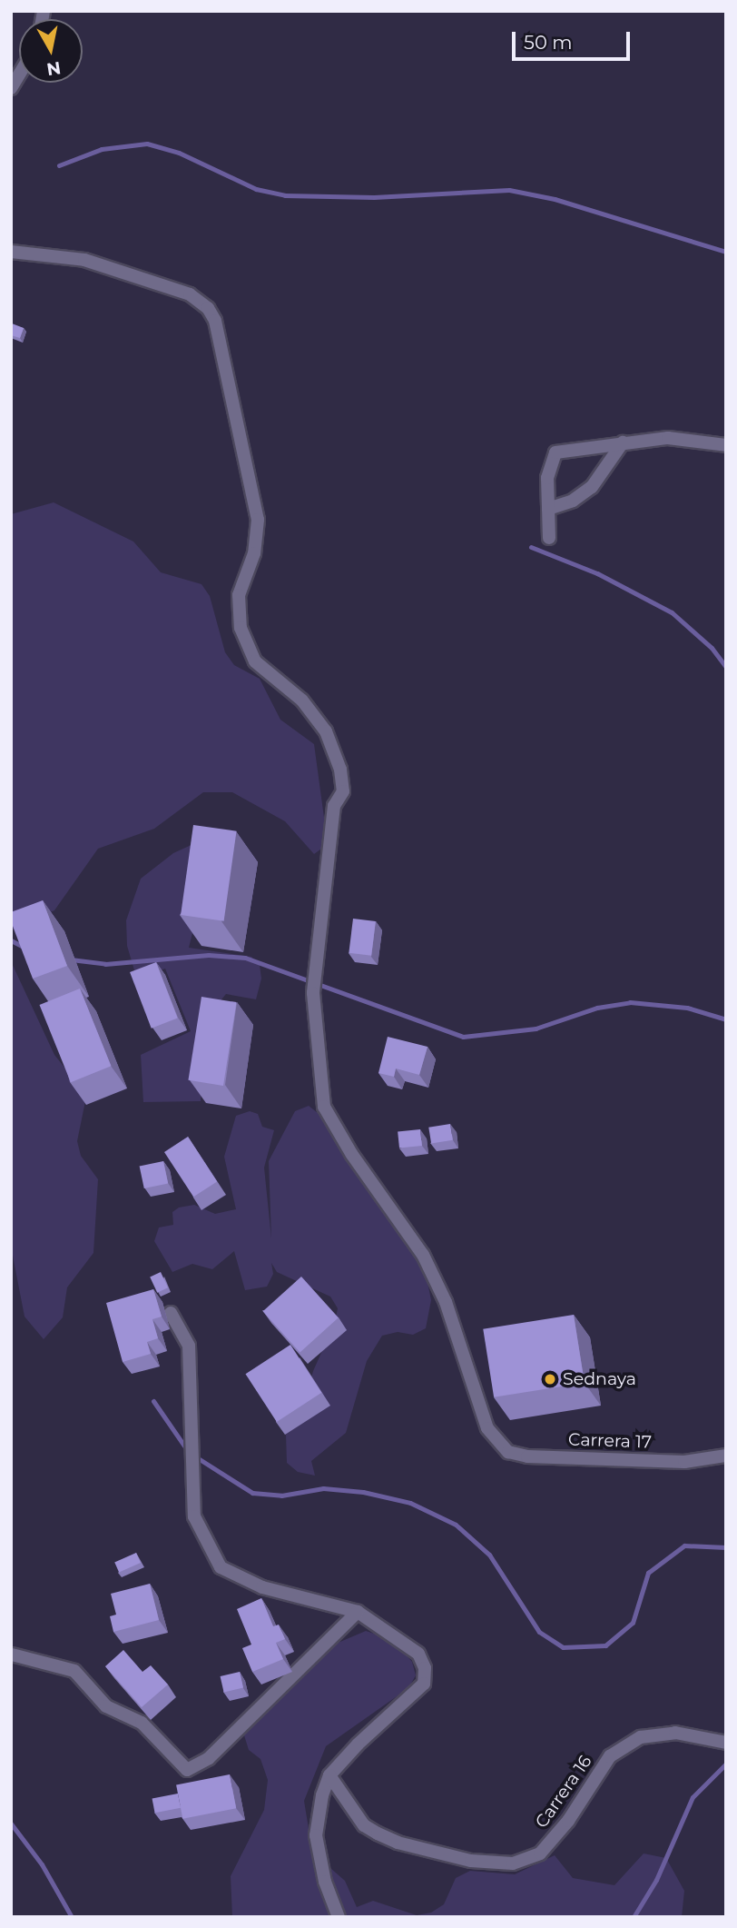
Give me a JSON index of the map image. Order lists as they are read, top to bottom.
{
  "streets": {
    "street": ["Carrera 17", "Carrera 16"]
  },
  "places": ["Sednaya"],
  "scale_bar": "50 m",
  "north": "bottom"
}
